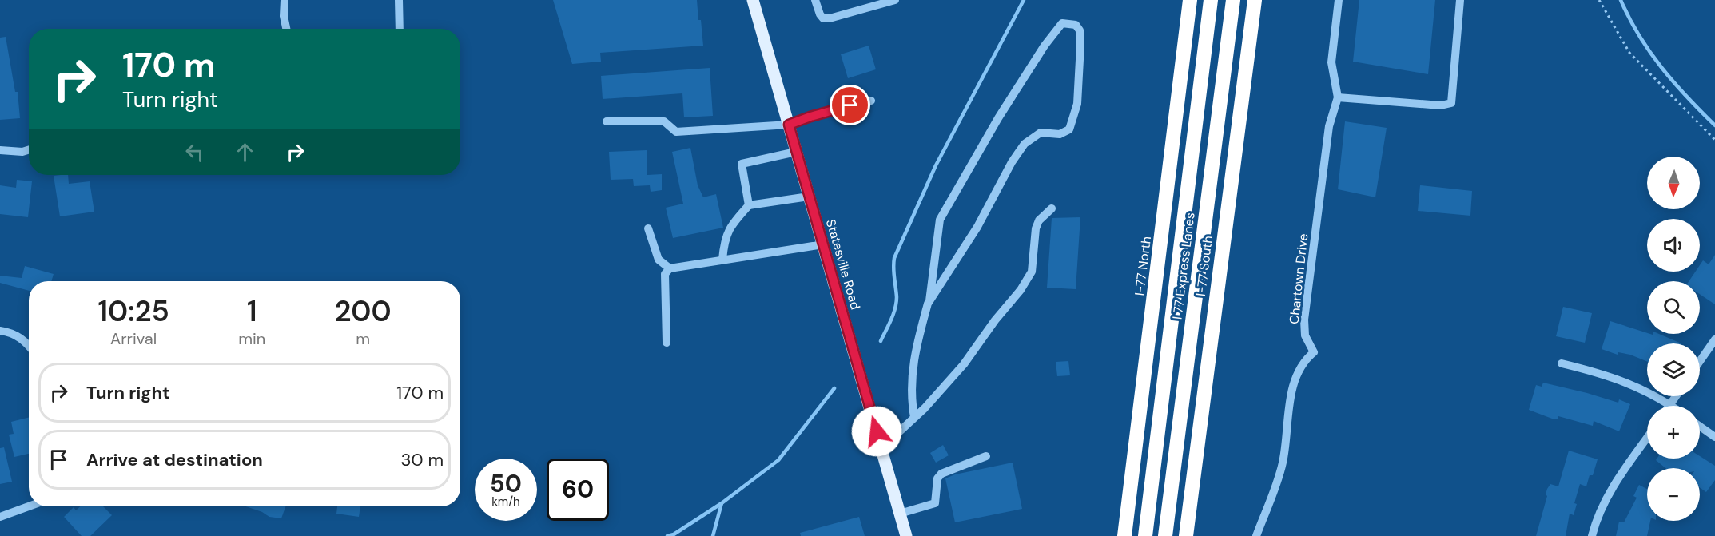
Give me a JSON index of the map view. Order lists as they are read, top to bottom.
{
  "streets": {
    "highway": ["I-77 North", "I 77 Express Lanes", "I-77 South"],
    "main road": ["Statesville Road"],
    "street": ["Chartown Drive"]
  },
  "north": "bottom",
  "page": {
    "turn": ["170 m", "Turn right"],
    "map_buttons": ["+", "−"],
    "eta": [
      "10:25",
      "Arrival",
      "1",
      "min",
      "200",
      "m"
    ],
    "list": [
      {
        "name": "Turn right",
        "value": "170 m"
      },
      {
        "name": "Arrive at destination",
        "value": "30 m"
      }
    ],
    "speed": "50 km/h",
    "limit": "60"
  }
}
